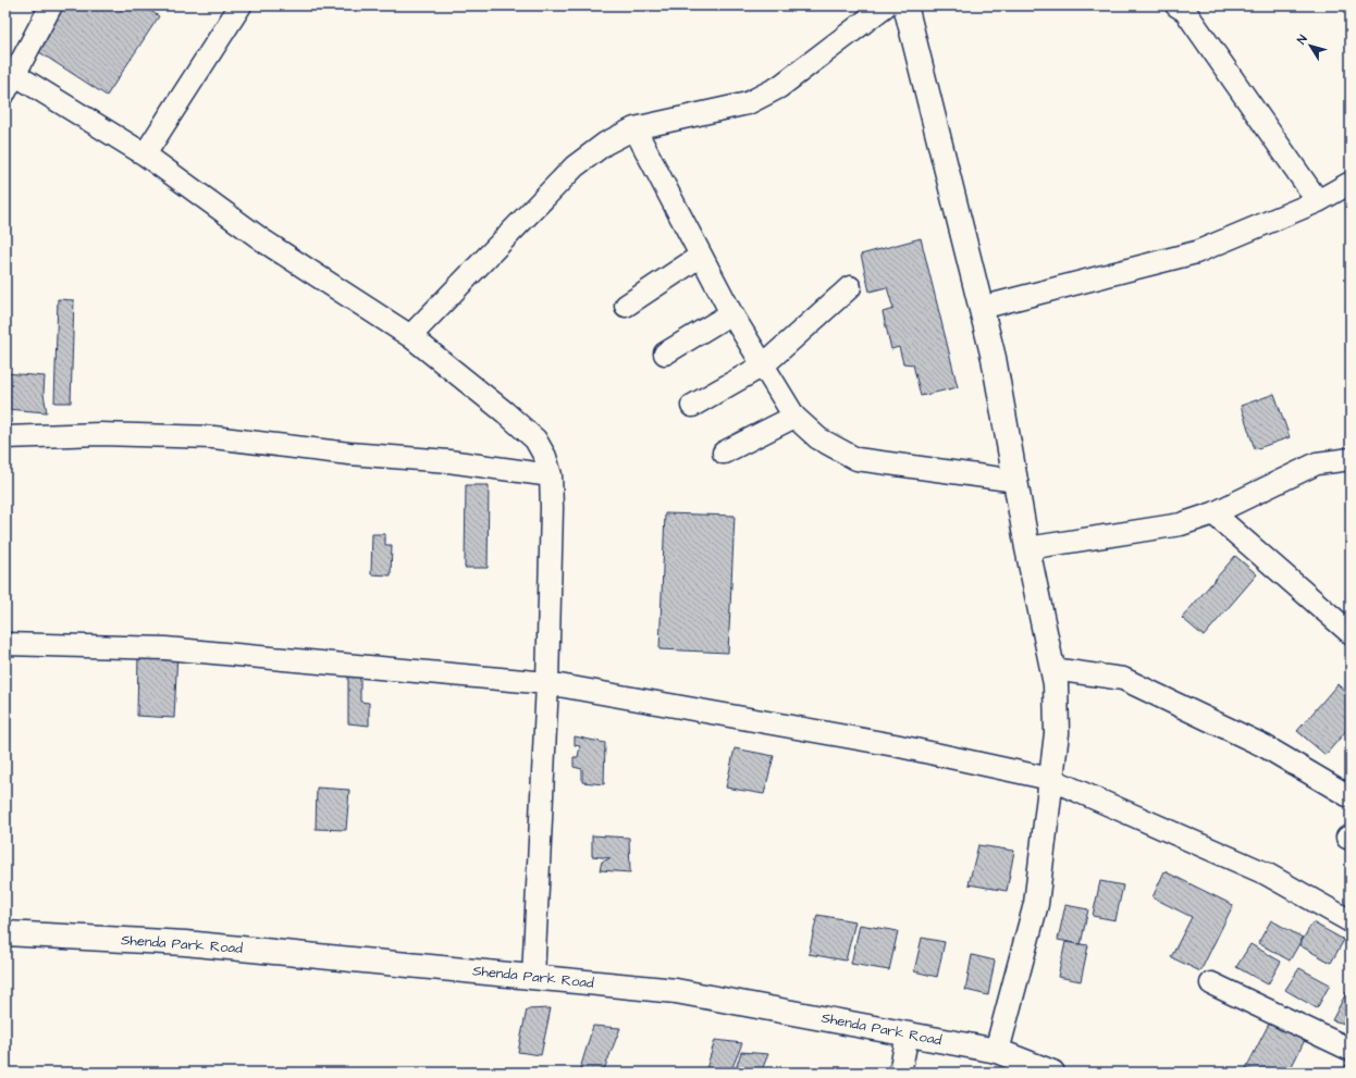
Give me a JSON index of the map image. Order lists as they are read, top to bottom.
{
  "streets": {
    "street": ["Shenda Park Road"]
  },
  "north": "top left"
}
